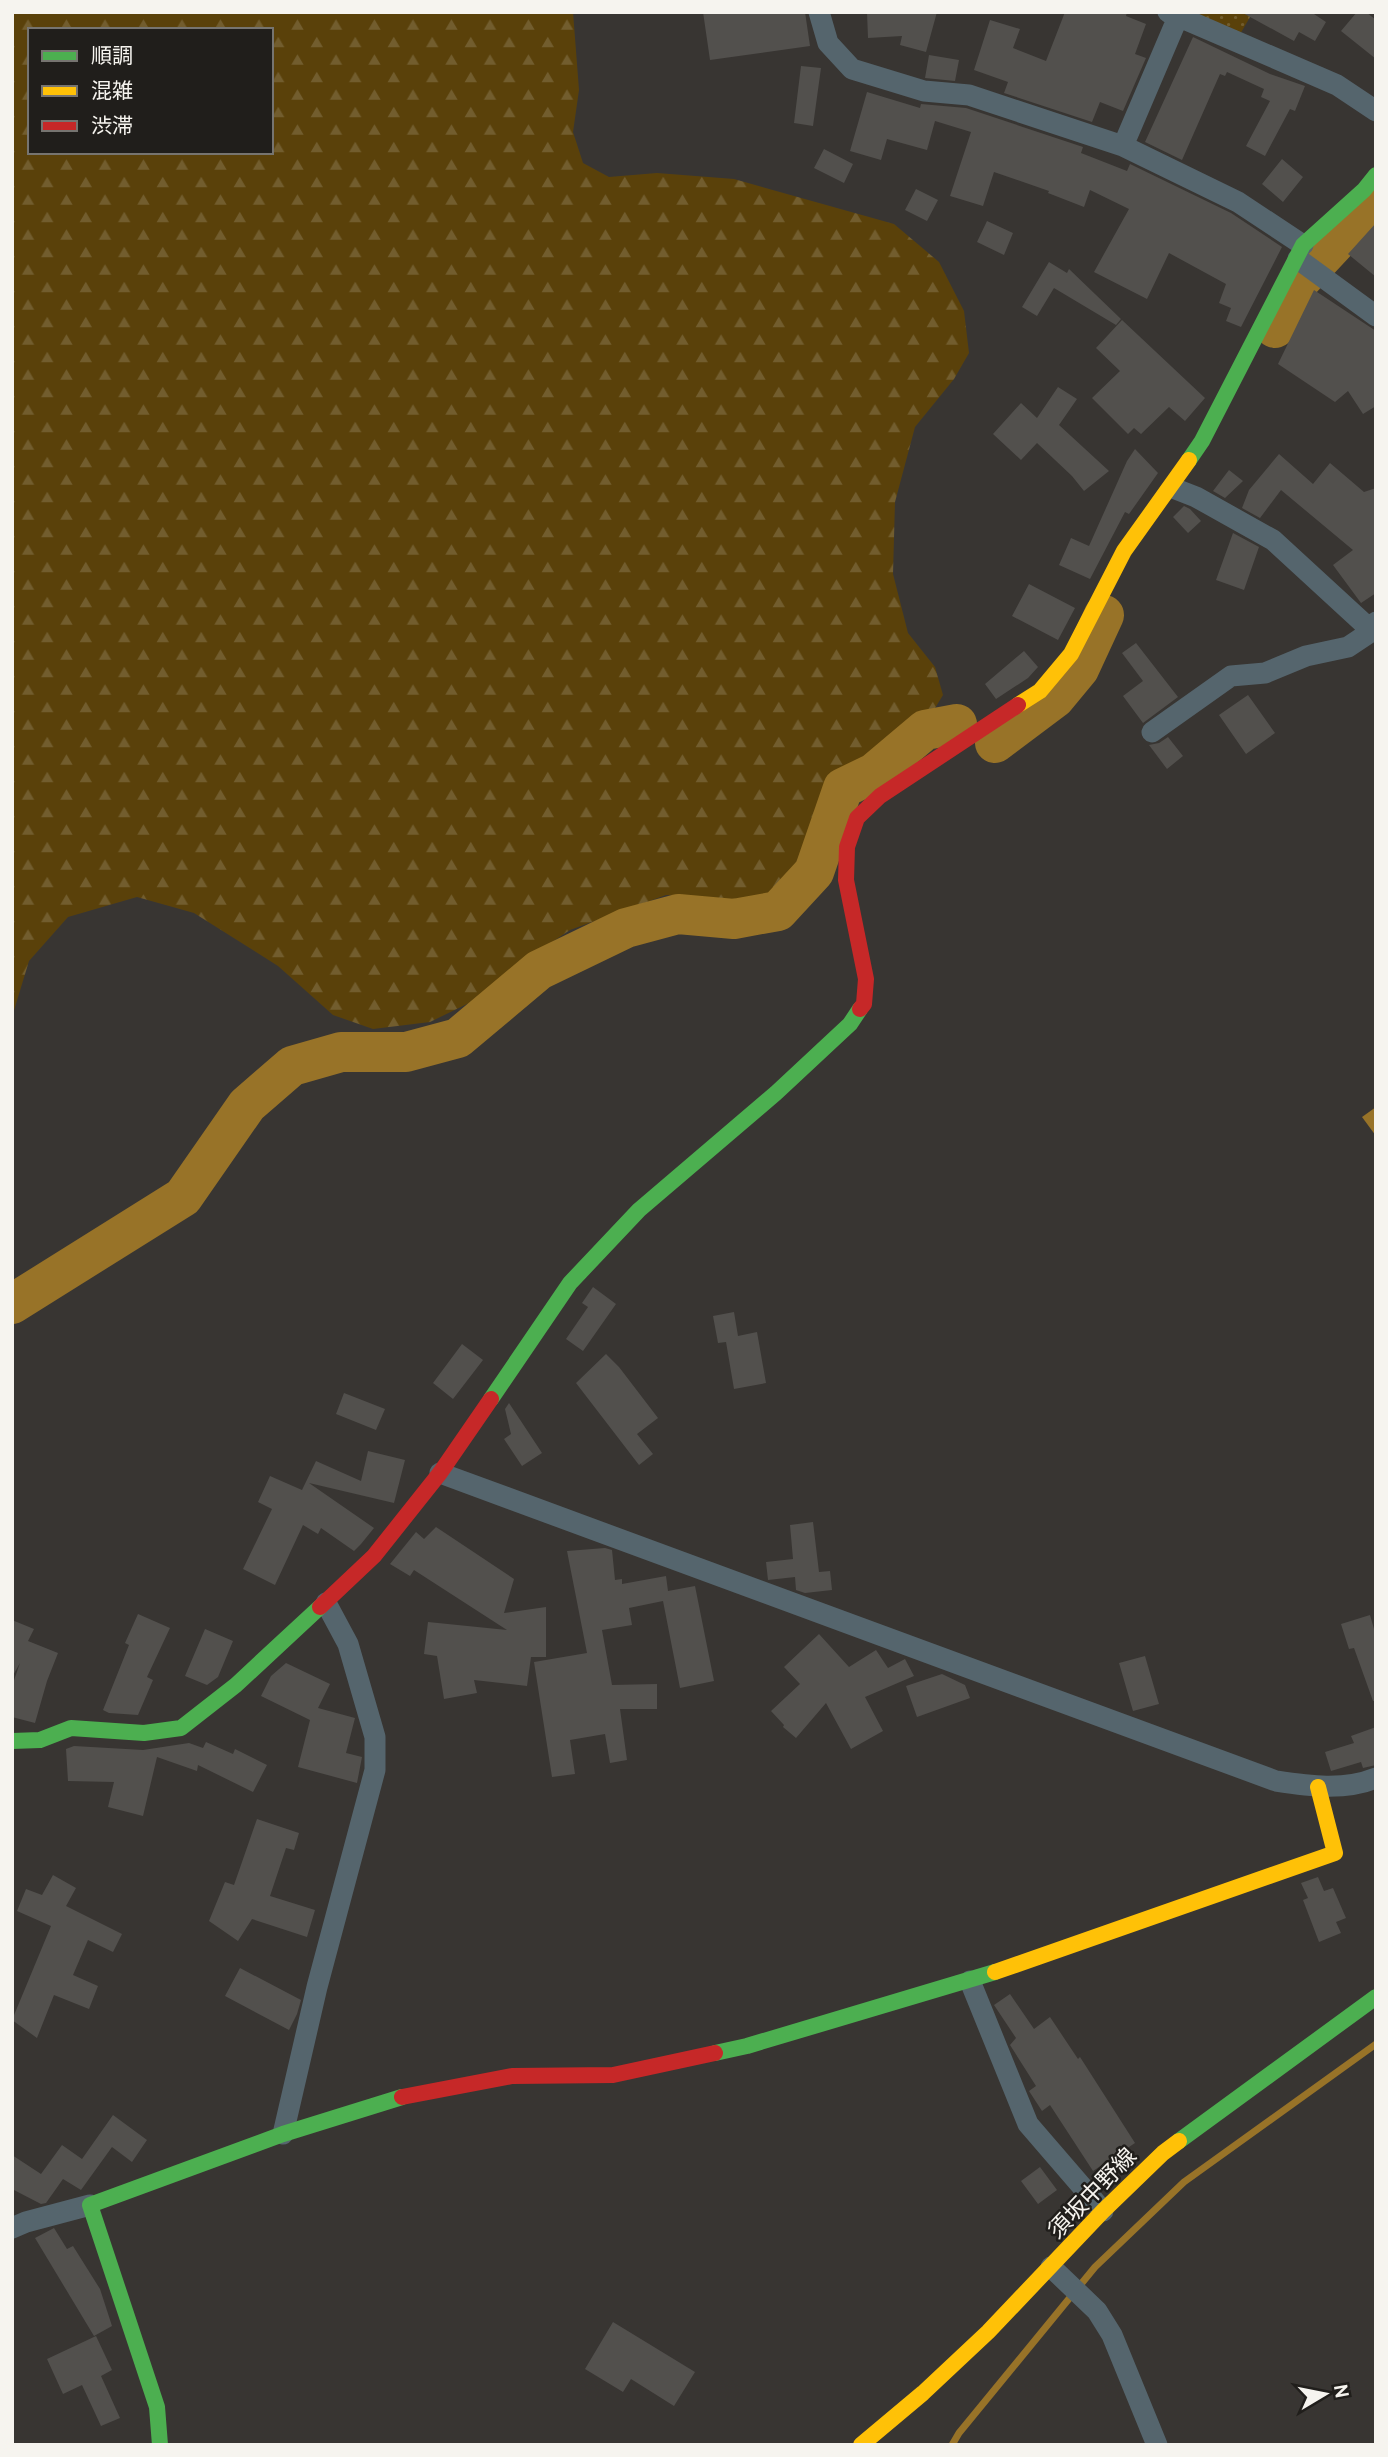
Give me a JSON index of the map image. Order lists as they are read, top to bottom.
{
  "streets": {
    "street": ["須坂中野線"]
  },
  "legend": ["順調", "混雑", "渋滞"],
  "north": "right"
}
